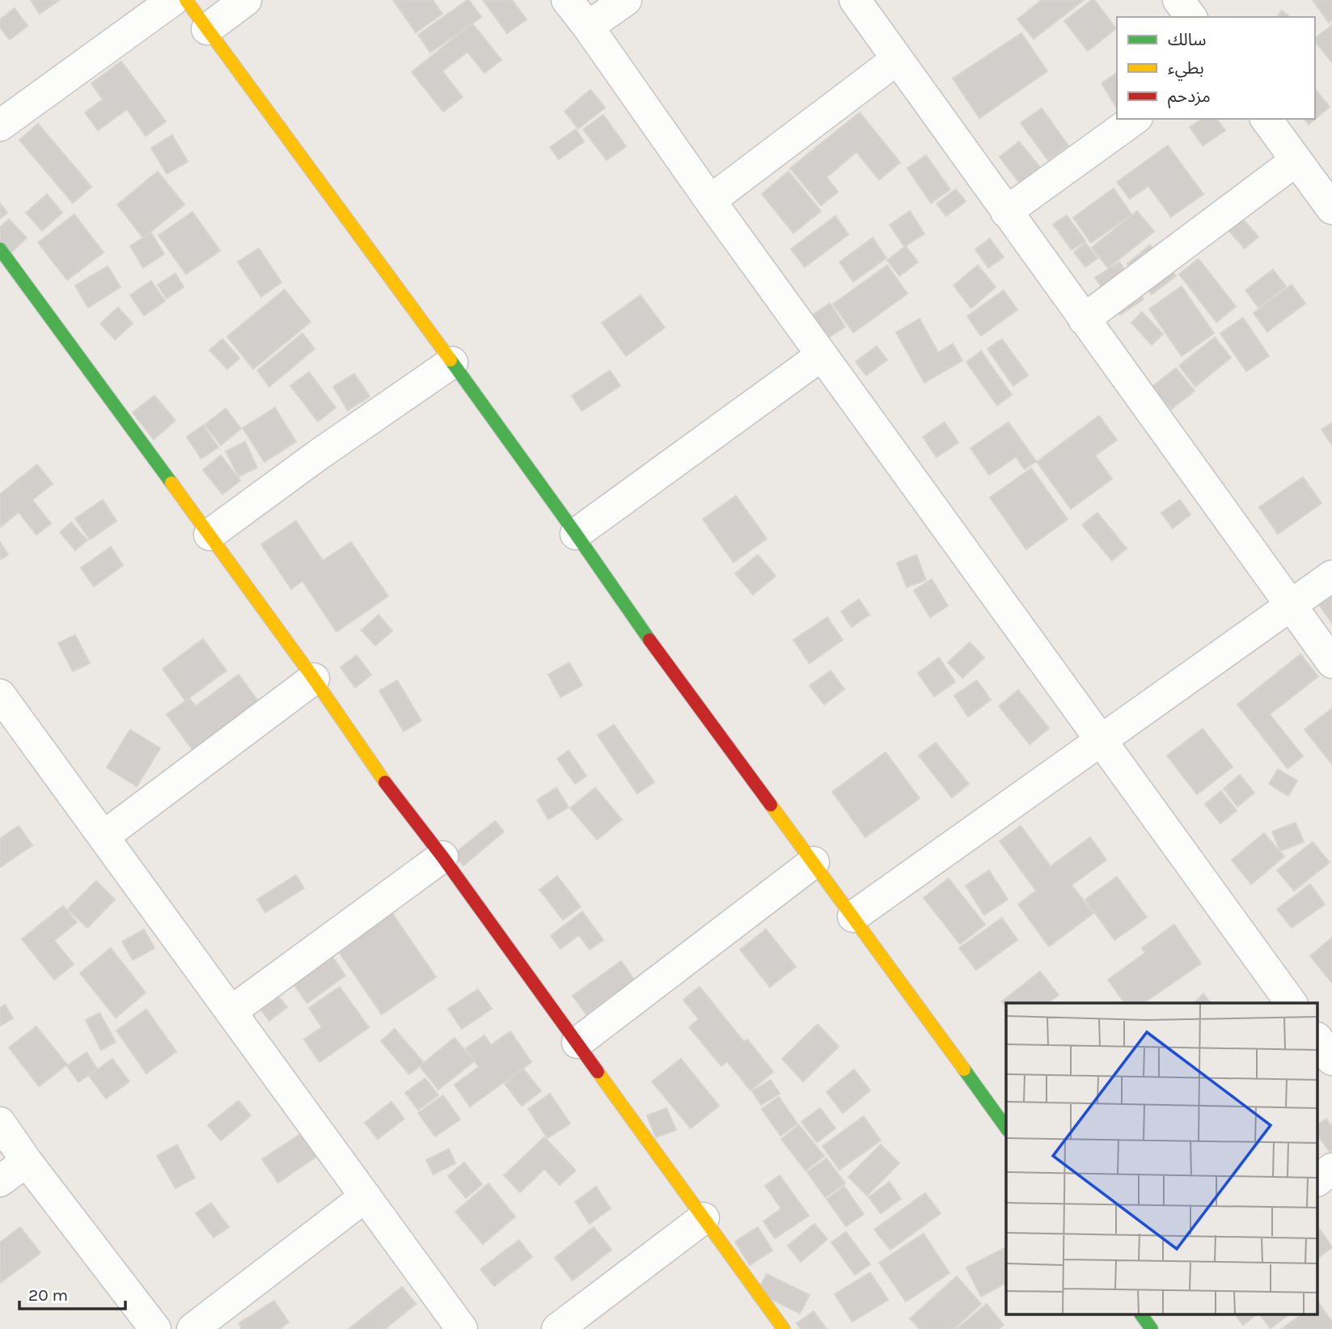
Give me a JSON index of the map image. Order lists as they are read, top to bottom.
{
  "legend": ["سالك", "بطيء", "مزدحم"],
  "scale_bar": "20 m"
}
